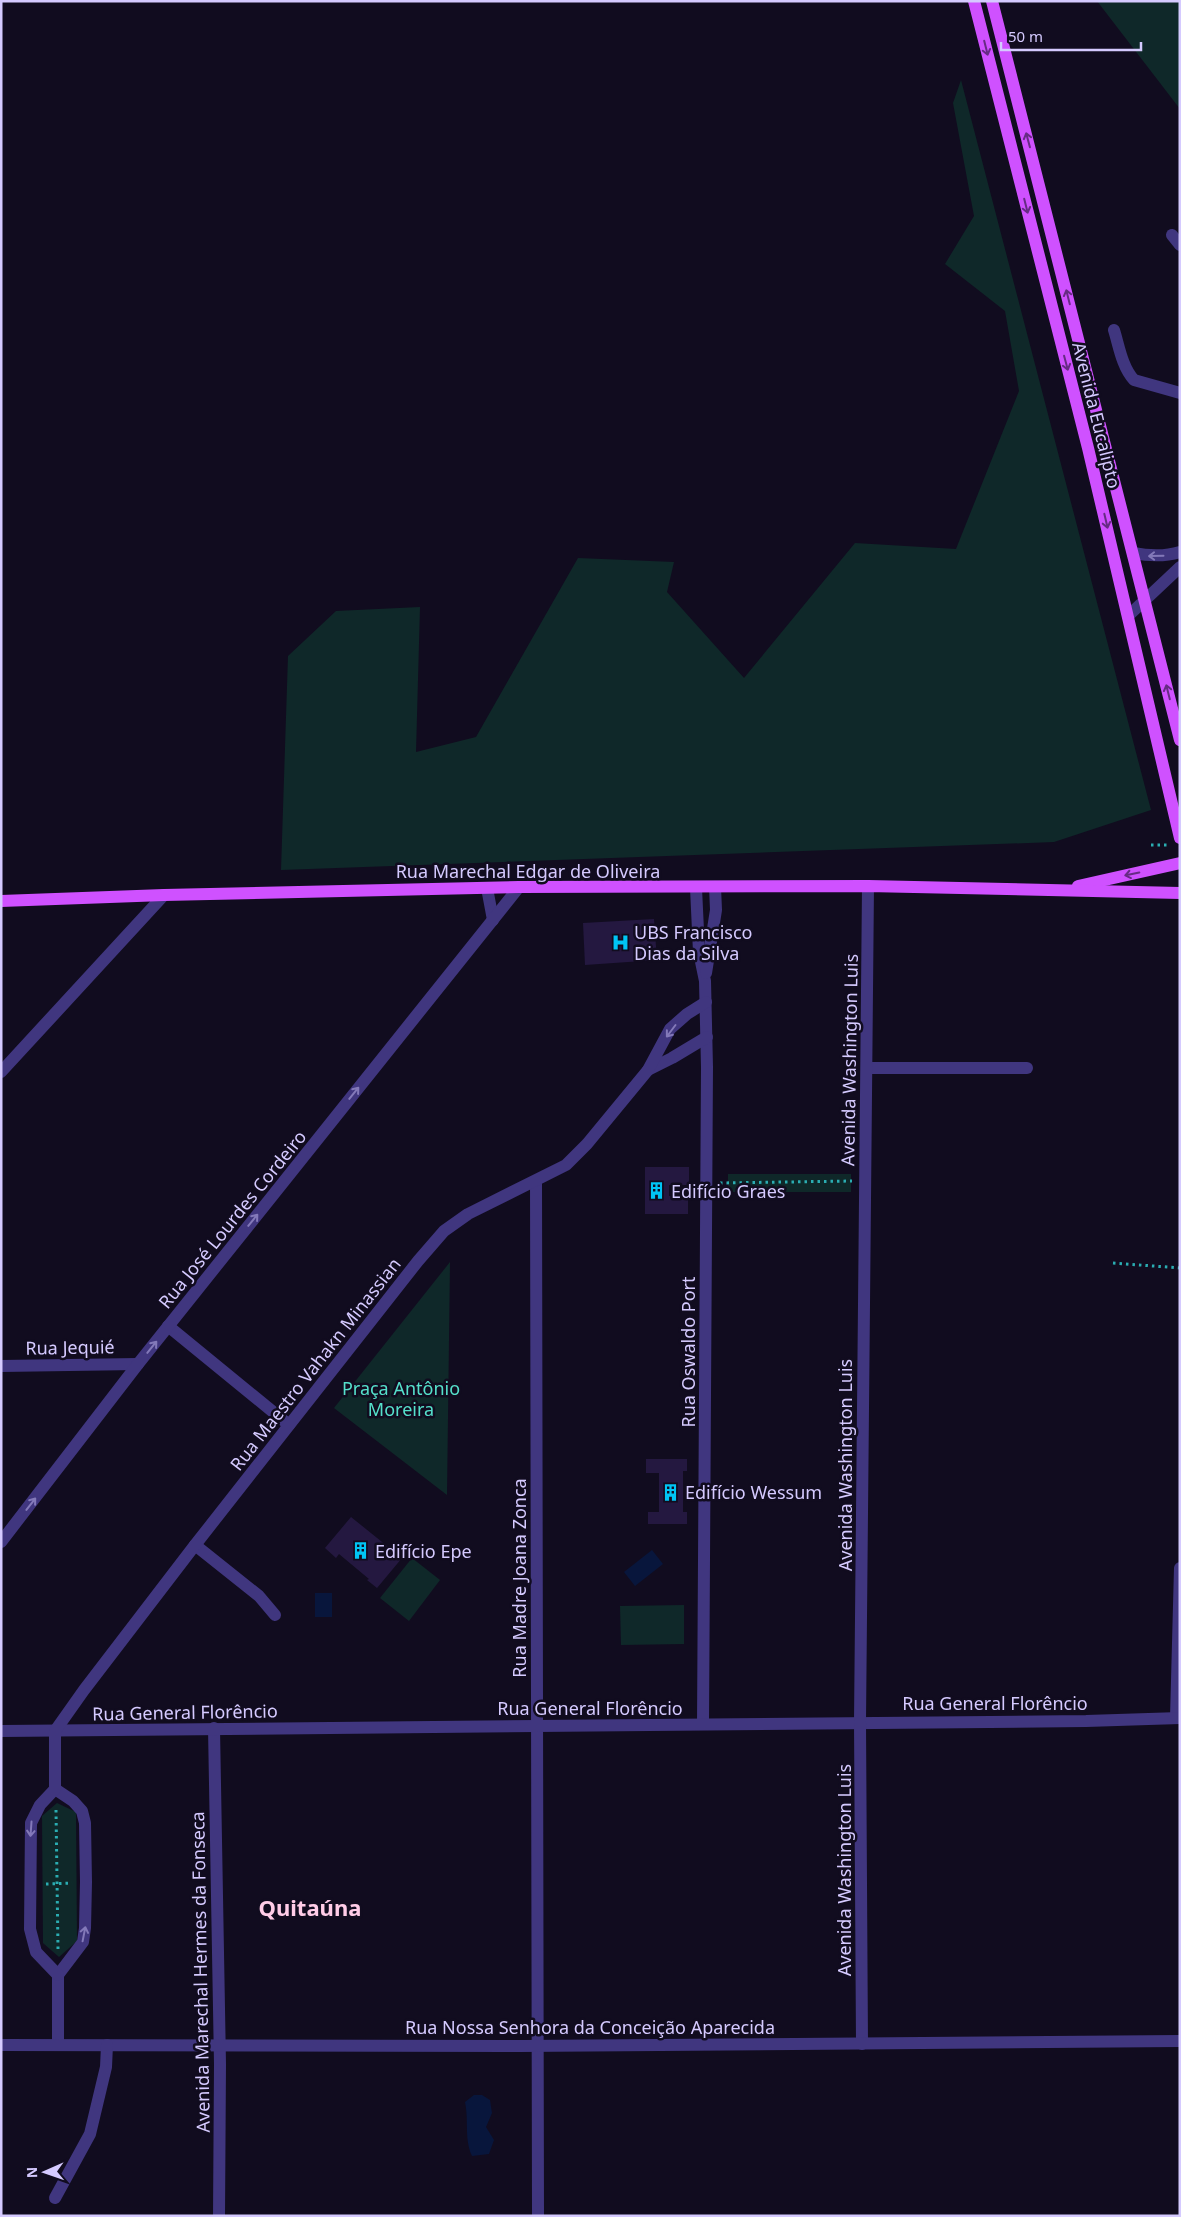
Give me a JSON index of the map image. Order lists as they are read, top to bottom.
{
  "streets": {
    "main road": ["Avenida Eucalipto", "Rua Marechal Edgar de Oliveira"],
    "street": [
      "Avenida Washington Luis",
      "Rua José Lourdes Cordeiro",
      "Rua Jequié",
      "Rua Oswaldo Port",
      "Rua Maestro Vahakn Minassian",
      "Rua Madre Joana Zonca",
      "Rua General Florêncio",
      "Avenida Marechal Hermes da Fonseca",
      "Rua Nossa Senhora da Conceição Aparecida"
    ]
  },
  "crossings": [
    ["Rua Marechal Edgar de Oliveira", "Avenida Washington Luis"],
    ["Rua Marechal Edgar de Oliveira", "Rua José Lourdes Cordeiro"],
    ["Rua Marechal Edgar de Oliveira", "Rua Oswaldo Port"],
    ["Avenida Washington Luis", "Rua General Florêncio"],
    ["Avenida Washington Luis", "Rua Nossa Senhora da Conceição Aparecida"],
    ["Rua José Lourdes Cordeiro", "Rua Jequié"],
    ["Rua Oswaldo Port", "Rua Maestro Vahakn Minassian"],
    ["Rua Oswaldo Port", "Rua General Florêncio"],
    ["Rua Maestro Vahakn Minassian", "Rua Madre Joana Zonca"],
    ["Rua Maestro Vahakn Minassian", "Rua General Florêncio"],
    ["Rua Madre Joana Zonca", "Rua General Florêncio"],
    ["Rua Madre Joana Zonca", "Rua Nossa Senhora da Conceição Aparecida"],
    ["Rua General Florêncio", "Avenida Marechal Hermes da Fonseca"],
    ["Avenida Marechal Hermes da Fonseca", "Rua Nossa Senhora da Conceição Aparecida"]
  ],
  "one_way": ["Rua José Lourdes Cordeiro"],
  "districts": ["Quitaúna"],
  "parks": ["Praça Antônio Moreira"],
  "places": {
    "hospital": ["UBS Francisco Dias da Silva"],
    "building": ["Edifício Graes", "Edifício Wessum", "Edifício Epe"]
  },
  "scale_bar": "50 m",
  "north": "left"
}
